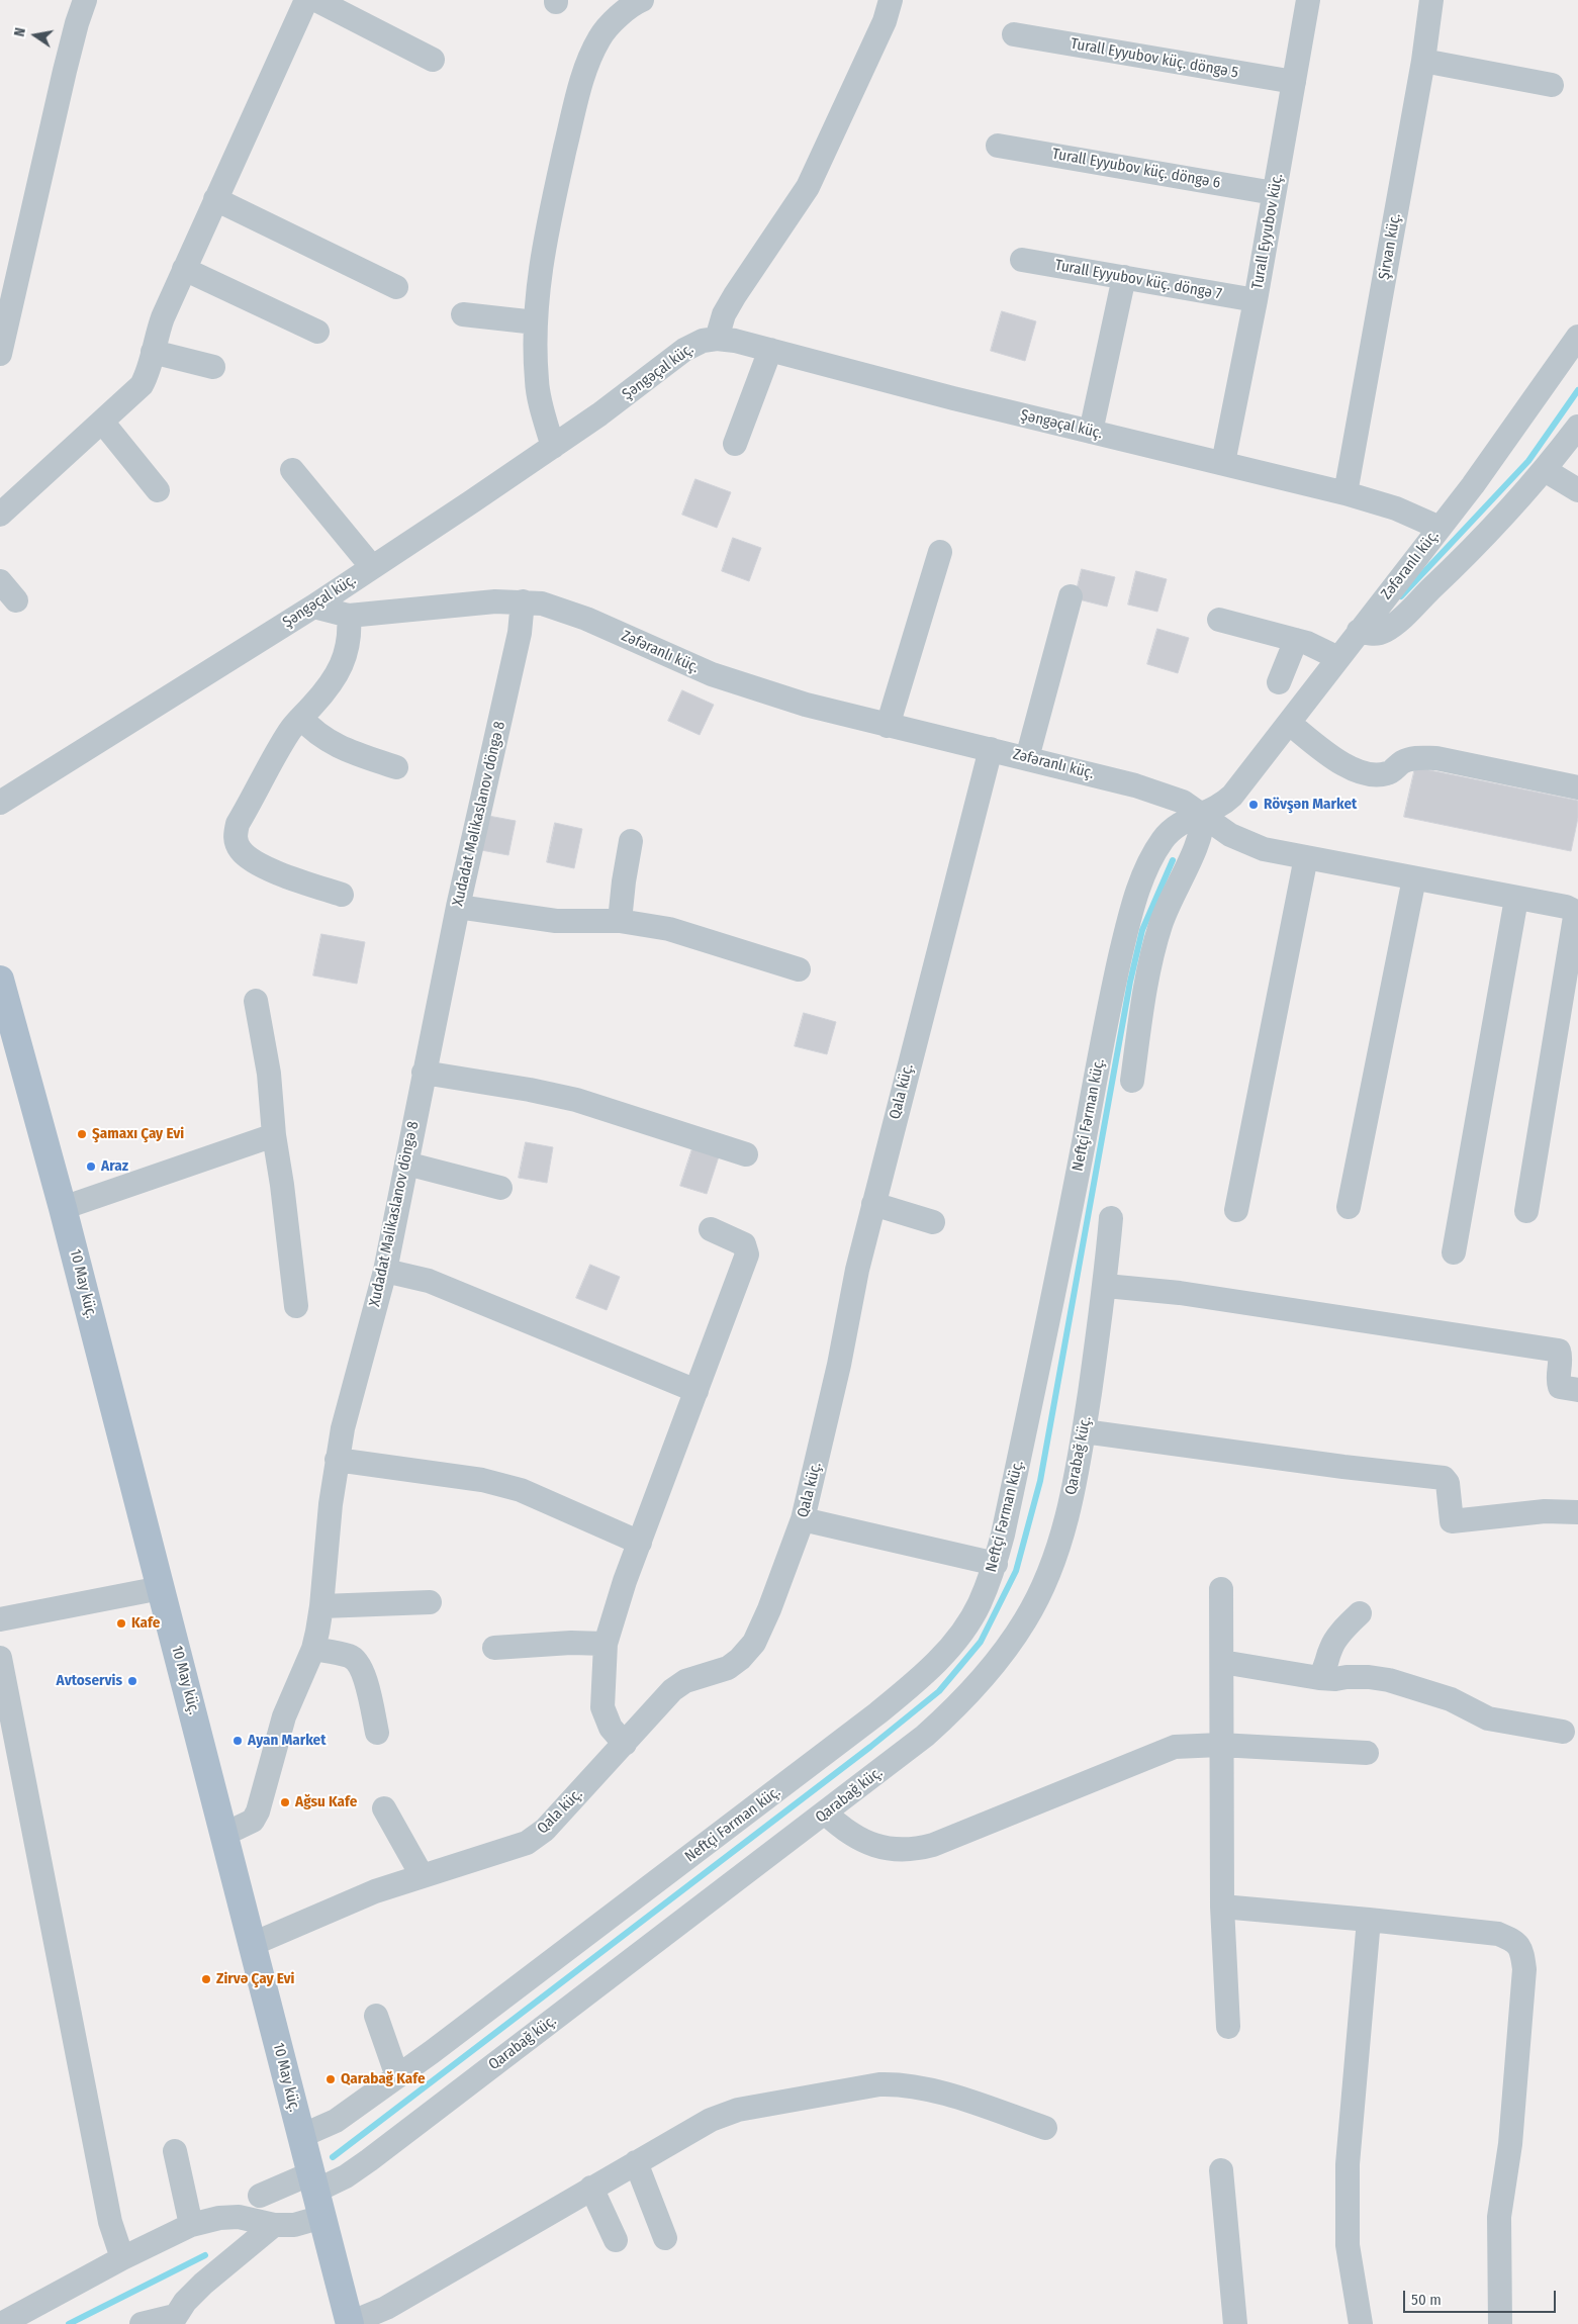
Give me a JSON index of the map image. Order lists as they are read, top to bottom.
{
  "streets": {
    "main road": ["10 May küç."],
    "street": [
      "Turall Eyyubov küç. döngə 5",
      "Turall Eyyubov küç. döngə 6",
      "Turall Eyyubov küç.",
      "Şirvan küç.",
      "Turall Eyyubov küç. döngə 7",
      "Şəngəçal küç.",
      "Zəfəranlı küç.",
      "Xudadat Məlikaslanov döngə 8",
      "Qala küç.",
      "Neftçi Fərman küç.",
      "Qarabağ küç."
    ]
  },
  "crossings": [
    ["Turall Eyyubov küç. döngə 5", "Turall Eyyubov küç."],
    ["Turall Eyyubov küç. döngə 6", "Turall Eyyubov küç."],
    ["Turall Eyyubov küç.", "Turall Eyyubov küç. döngə 7"],
    ["Turall Eyyubov küç.", "Şəngəçal küç."],
    ["Şirvan küç.", "Şəngəçal küç."],
    ["Şəngəçal küç.", "Zəfəranlı küç."],
    ["Zəfəranlı küç.", "Xudadat Məlikaslanov döngə 8"],
    ["Zəfəranlı küç.", "Qala küç."],
    ["Zəfəranlı küç.", "Neftçi Fərman küç."],
    ["Xudadat Məlikaslanov döngə 8", "10 May küç."],
    ["Qala küç.", "10 May küç."],
    ["Neftçi Fərman küç.", "10 May küç."],
    ["10 May küç.", "Qarabağ küç."]
  ],
  "places": [
    "Rövşən Market",
    "Şamaxı Çay Evi",
    "Araz",
    "Kafe",
    "Avtoservis",
    "Ayan Market",
    "Ağsu Kafe",
    "Zirvə Çay Evi",
    "Qarabağ Kafe"
  ],
  "scale_bar": "50 m",
  "north": "left"
}
